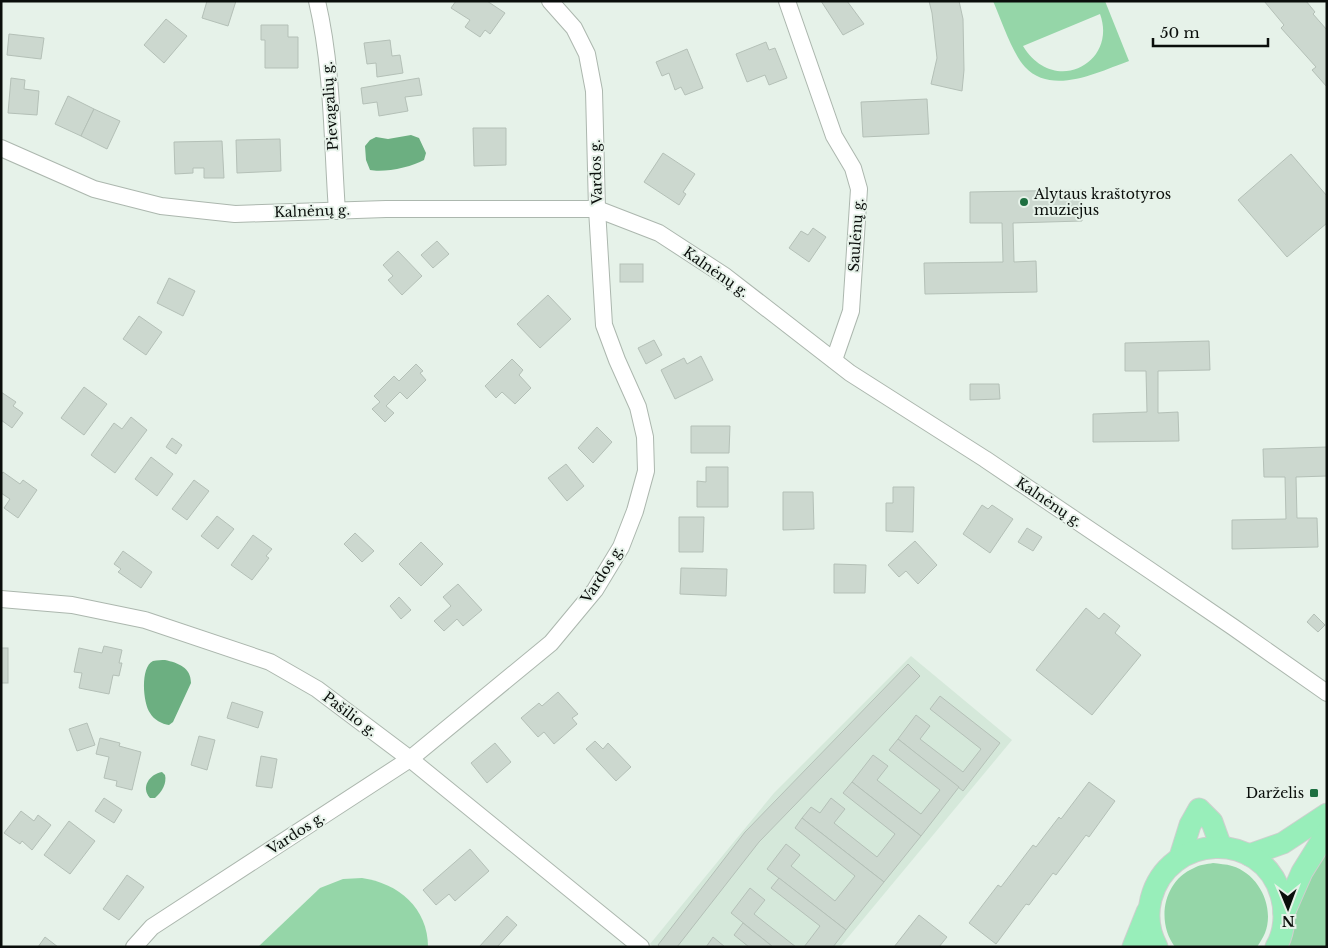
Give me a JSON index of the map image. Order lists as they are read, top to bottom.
{
  "streets": {
    "street": [
      "Pievagalių g.",
      "Vardos g.",
      "Kalnėnų g.",
      "Saulėnų g.",
      "Pašilio g."
    ]
  },
  "crossings": [
    ["Pievagalių g.", "Kalnėnų g."],
    ["Vardos g.", "Kalnėnų g."],
    ["Vardos g.", "Pašilio g."],
    ["Kalnėnų g.", "Saulėnų g."]
  ],
  "places": {
    "other": ["Alytaus kraštotyros muziejus"],
    "transit": ["Darželis"]
  },
  "scale_bar": "50 m",
  "north": "bottom"
}
